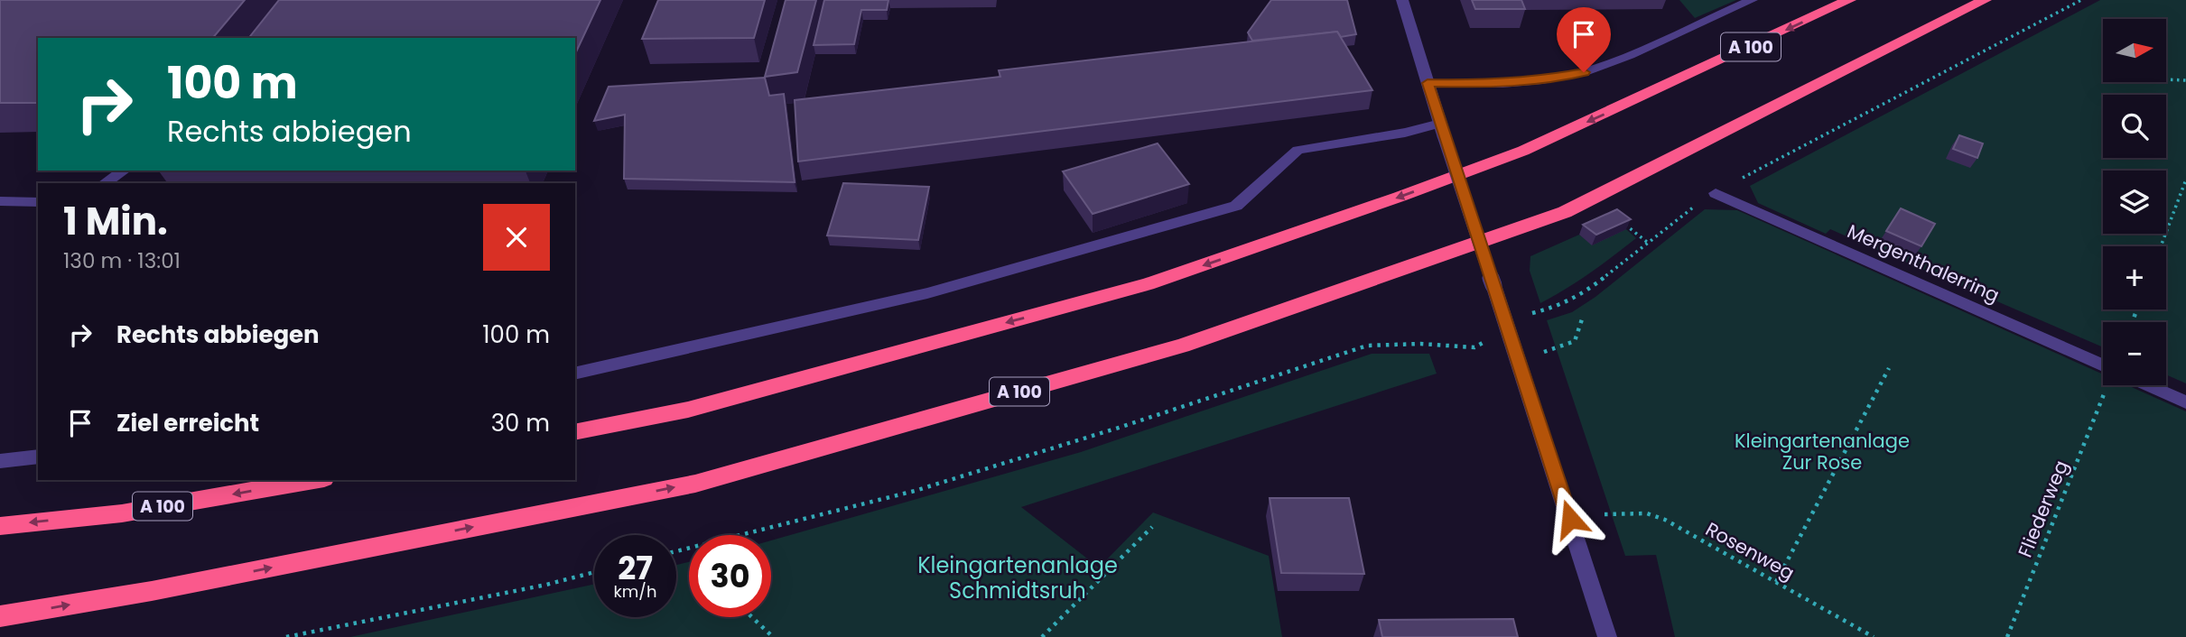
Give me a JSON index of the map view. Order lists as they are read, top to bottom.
{
  "streets": {
    "highway": ["A 100"],
    "street": ["Mergenthalerring"],
    "path": ["Fliederweg", "Rosenweg"]
  },
  "parks": ["Kleingartenanlage Zur Rose", "Kleingartenanlage Schmidtsruh"],
  "north": "right",
  "page": {
    "map_buttons": ["+", "−"],
    "turn": ["100 m", "Rechts abbiegen"],
    "heading": ["1 Min.", "130 m · 13:01"],
    "list": [
      {
        "name": "Rechts abbiegen",
        "value": "100 m"
      },
      {
        "name": "Ziel erreicht",
        "value": "30 m"
      }
    ],
    "speed": "27 km/h",
    "limit": "30"
  }
}
